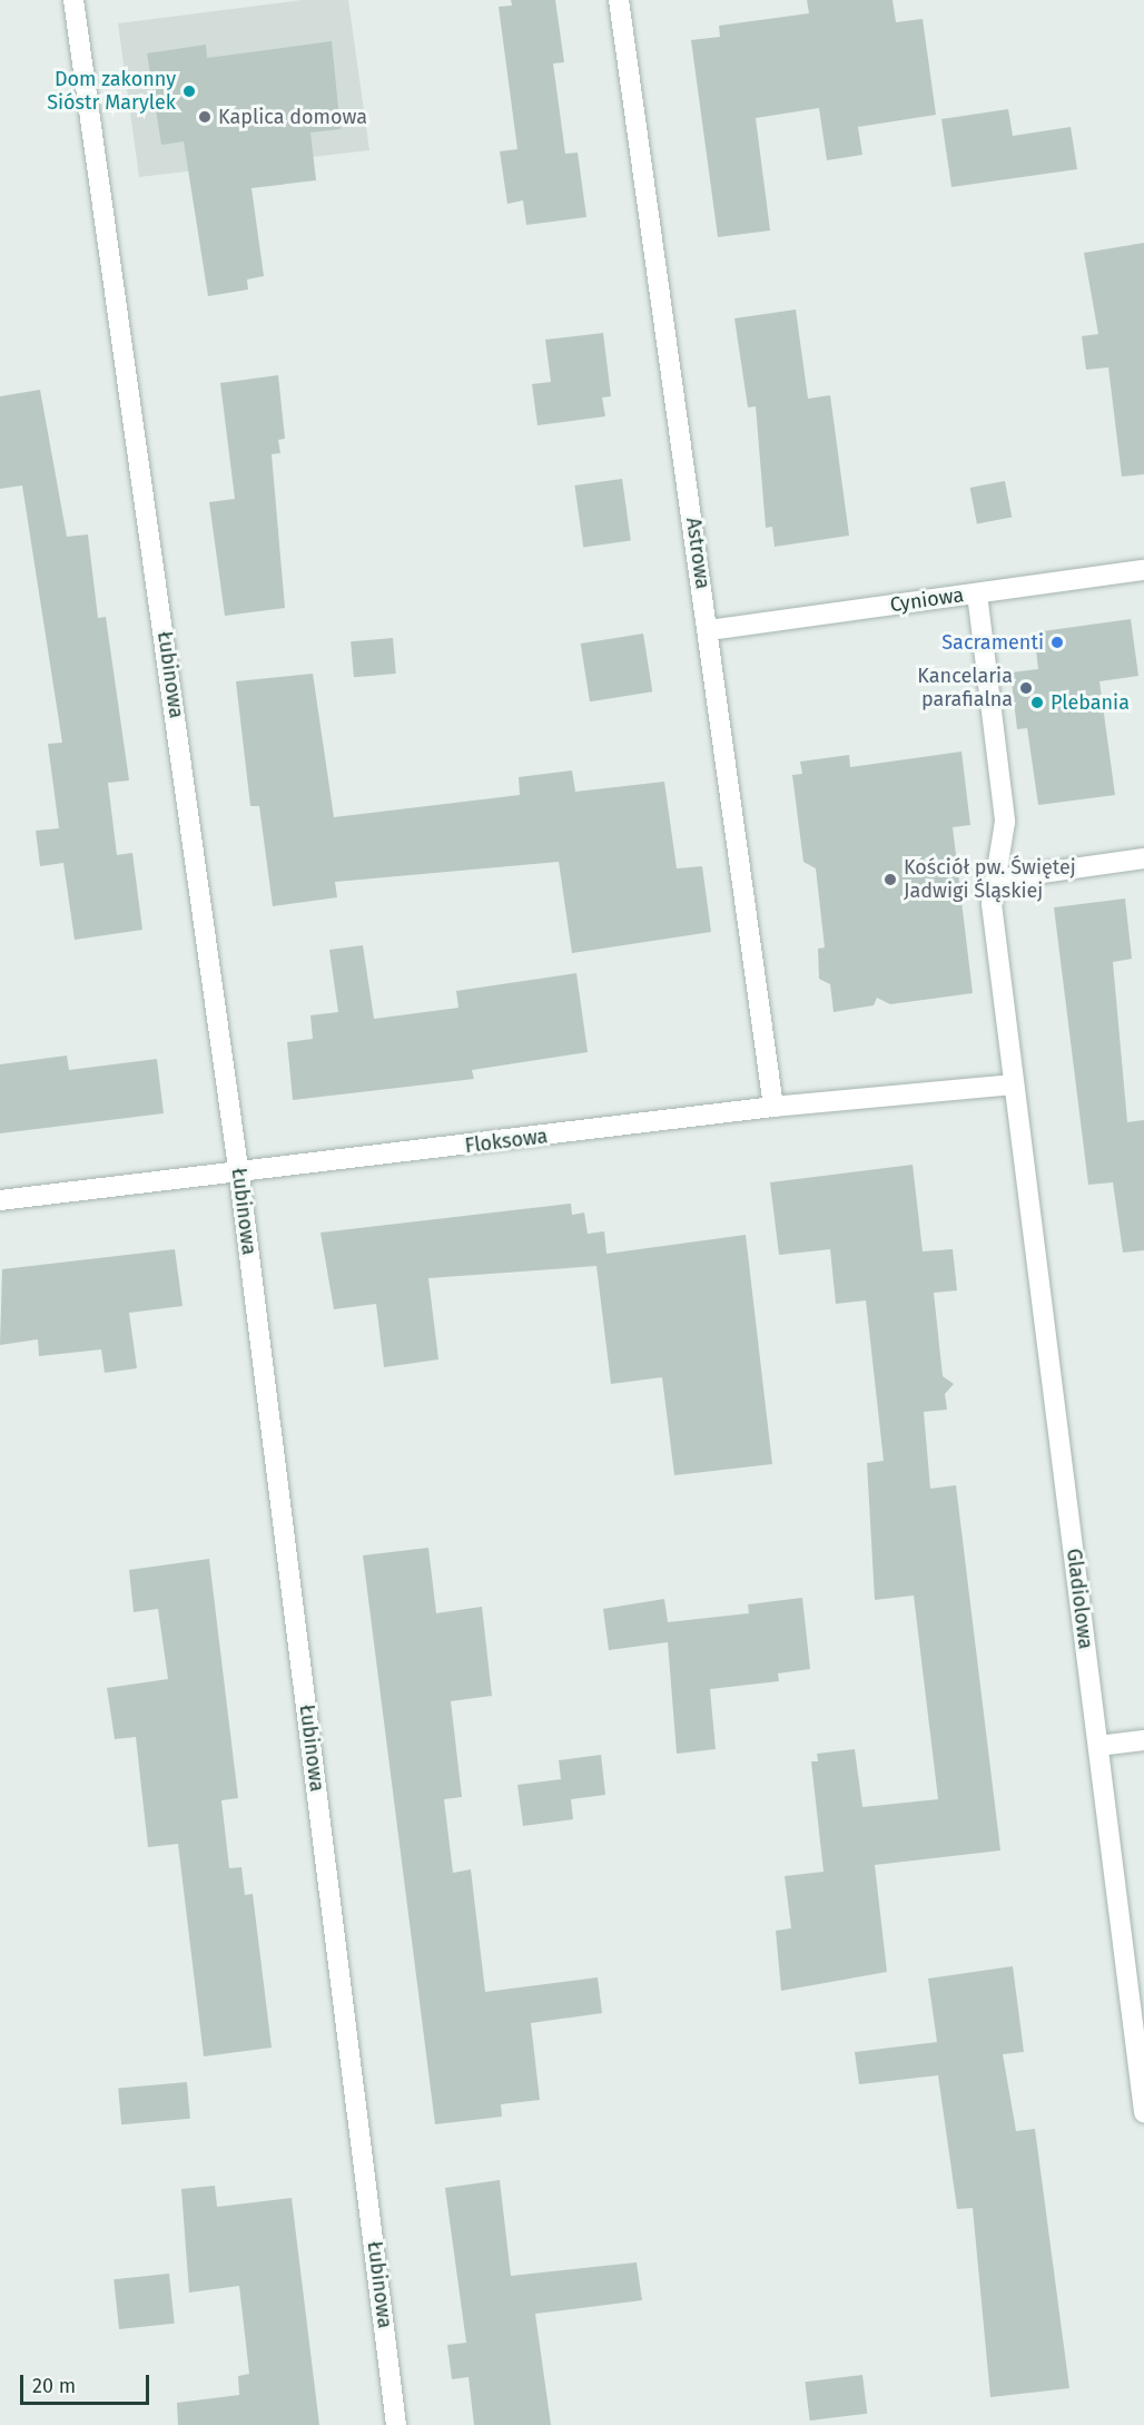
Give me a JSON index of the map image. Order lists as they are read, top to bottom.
{
  "streets": {
    "street": [
      "Astrowa",
      "Cyniowa",
      "Łubinowa",
      "Floksowa",
      "Gladiolowa"
    ]
  },
  "crossings": [
    ["Astrowa", "Cyniowa"],
    ["Astrowa", "Floksowa"],
    ["Cyniowa", "Gladiolowa"],
    ["Łubinowa", "Floksowa"],
    ["Floksowa", "Gladiolowa"]
  ],
  "places": [
    "Dom zakonny Sióstr Marylek",
    "Kaplica domowa",
    "Sacramenti",
    "Kancelaria parafialna",
    "Plebania",
    "Kościół pw. Świętej Jadwigi Śląskiej"
  ],
  "scale_bar": "20 m"
}
